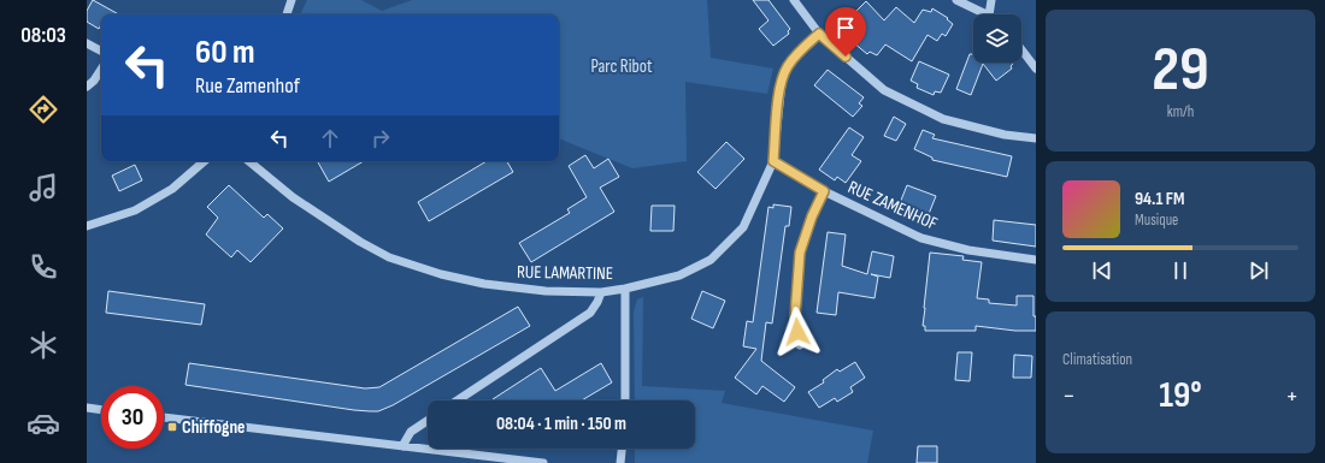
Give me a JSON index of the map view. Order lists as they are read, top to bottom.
{
  "streets": {
    "street": ["RUE ZAMENHOF", "RUE LAMARTINE"]
  },
  "crossings": [
    ["RUE ZAMENHOF", "RUE LAMARTINE"]
  ],
  "parks": ["Parc Ribot"],
  "places": {
    "transit": ["Chiffogne"]
  },
  "page": {
    "tabs": "08:03",
    "tile": [
      ["29", "km/h"],
      "Climatisation"
    ],
    "turn": ["60 m", "Rue Zamenhof"],
    "song": ["94.1 FM", "Musique"],
    "heat": ["−", "19°", "+"],
    "limit": "30",
    "trip": "08:04 · 1 min · 150 m"
  }
}
